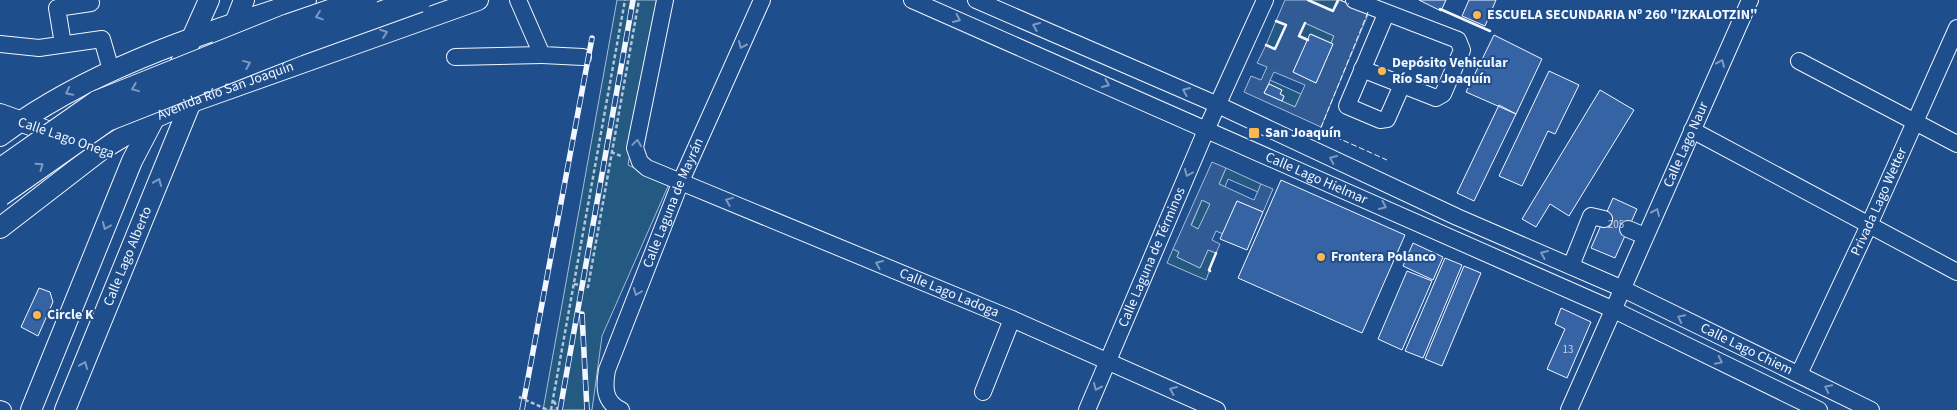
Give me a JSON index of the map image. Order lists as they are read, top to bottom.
{
  "streets": {
    "highway": ["Avenida Río San Joaquín"],
    "main road": ["Calle Lago Onega", "Calle Lago Alberto"],
    "street": [
      "Calle Lago Naur",
      "Calle Lago Hielmar",
      "Privada Lago Wetter",
      "Calle Laguna de Mayrán",
      "Calle Laguna de Términos",
      "Calle Lago Ladoga",
      "Calle Lago Chiem"
    ]
  },
  "crossings": [
    ["Avenida Río San Joaquín", "Calle Lago Onega"],
    ["Avenida Río San Joaquín", "Calle Lago Alberto"],
    ["Calle Lago Naur", "Calle Lago Hielmar"],
    ["Calle Lago Naur", "Calle Lago Chiem"],
    ["Calle Lago Hielmar", "Calle Laguna de Términos"],
    ["Calle Lago Hielmar", "Calle Lago Chiem"],
    ["Privada Lago Wetter", "Calle Lago Chiem"],
    ["Calle Laguna de Mayrán", "Calle Lago Ladoga"],
    ["Calle Laguna de Términos", "Calle Lago Ladoga"]
  ],
  "one_way": [
    "Calle Lago Naur",
    "Calle Laguna de Mayrán",
    "Calle Laguna de Términos",
    "Calle Lago Ladoga"
  ],
  "places": {
    "other": [
      "ESCUELA SECUNDARIA Nº 260 \"IZKALOTZIN\"",
      "Depósito Vehicular Río San Joaquín",
      "Frontera Polanco",
      "Circle K"
    ],
    "transit": ["San Joaquín"]
  },
  "house_numbers": ["205", "13"]
}
